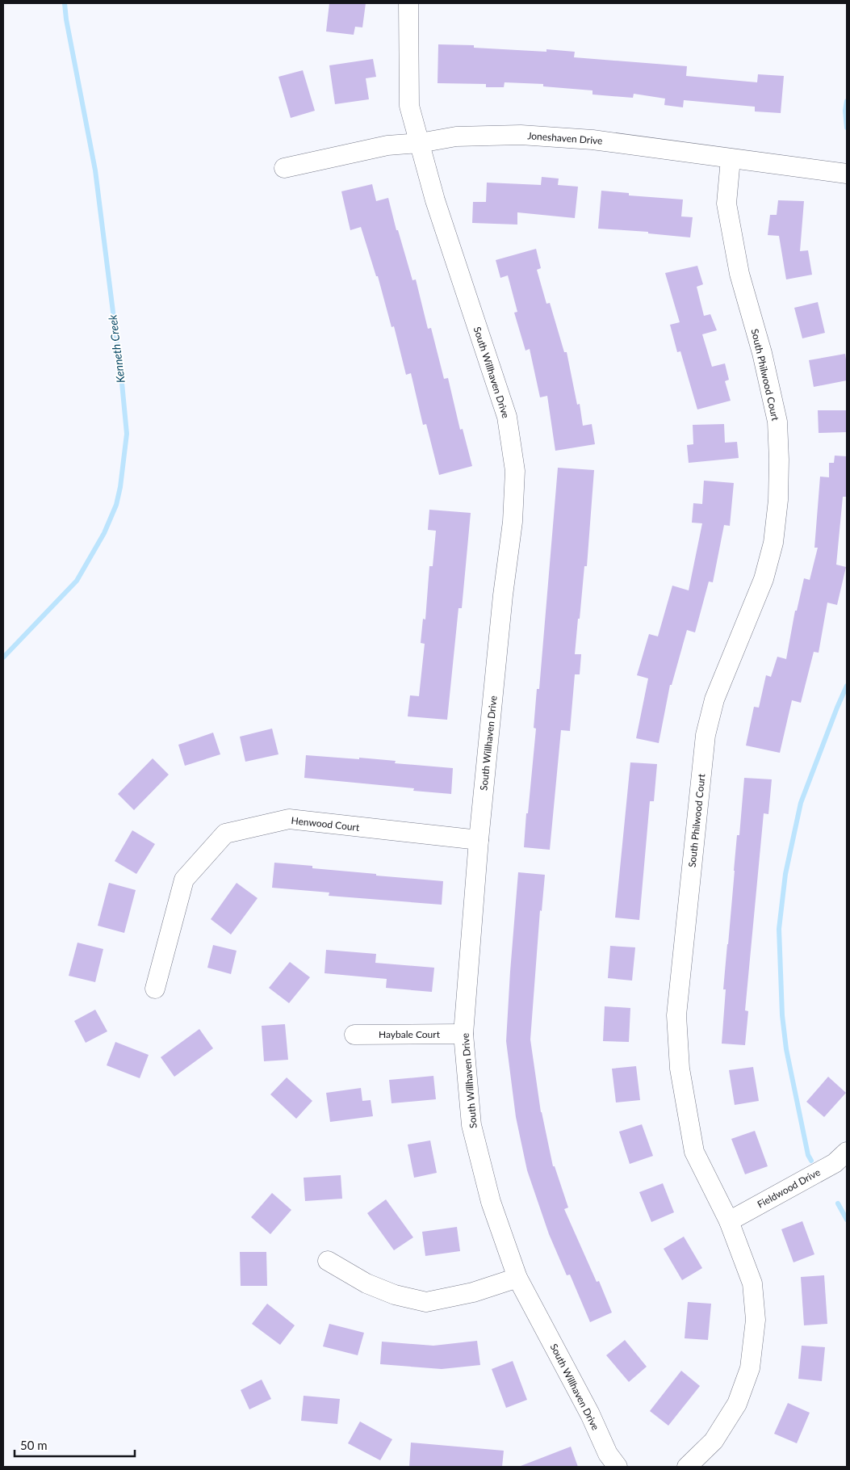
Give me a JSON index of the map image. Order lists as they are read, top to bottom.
{
  "streets": {
    "street": [
      "Joneshaven Drive",
      "South Willhaven Drive",
      "South Philwood Court",
      "Henwood Court",
      "Haybale Court",
      "Fieldwood Drive"
    ]
  },
  "crossings": [
    ["Joneshaven Drive", "South Willhaven Drive"],
    ["Joneshaven Drive", "South Philwood Court"],
    ["South Willhaven Drive", "Henwood Court"],
    ["South Willhaven Drive", "Haybale Court"],
    ["South Philwood Court", "Fieldwood Drive"]
  ],
  "water": ["Kenneth Creek"],
  "scale_bar": "50 m"
}
